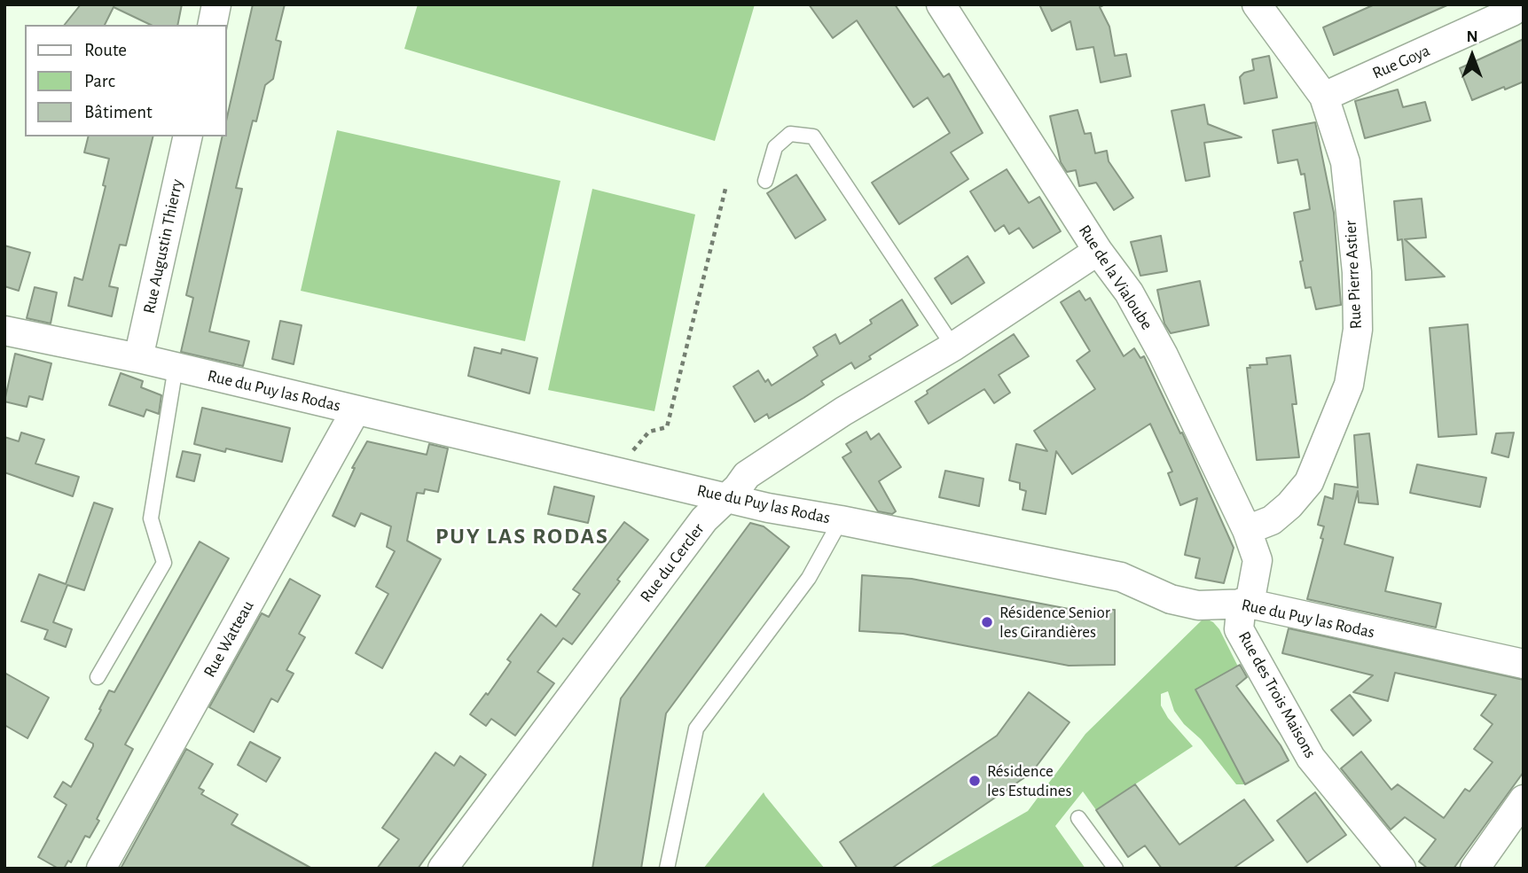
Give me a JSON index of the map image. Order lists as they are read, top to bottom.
{
  "streets": {
    "street": [
      "Rue Goya",
      "Rue Augustin Thierry",
      "Rue Pierre Astier",
      "Rue de la Vialoube",
      "Rue du Puy las Rodas",
      "Rue du Cercler",
      "Rue Watteau",
      "Rue des Trois Maisons"
    ]
  },
  "crossings": [
    ["Rue Goya", "Rue Pierre Astier"],
    ["Rue Augustin Thierry", "Rue du Puy las Rodas"],
    ["Rue Pierre Astier", "Rue de la Vialoube"],
    ["Rue de la Vialoube", "Rue du Puy las Rodas"],
    ["Rue de la Vialoube", "Rue du Cercler"],
    ["Rue de la Vialoube", "Rue des Trois Maisons"],
    ["Rue du Puy las Rodas", "Rue du Cercler"],
    ["Rue du Puy las Rodas", "Rue Watteau"],
    ["Rue du Puy las Rodas", "Rue des Trois Maisons"]
  ],
  "districts": ["PUY LAS RODAS"],
  "places": ["Résidence Senior les Girandières", "Résidence les Estudines"],
  "legend": ["Route", "Parc", "Bâtiment"],
  "north": "top"
}
